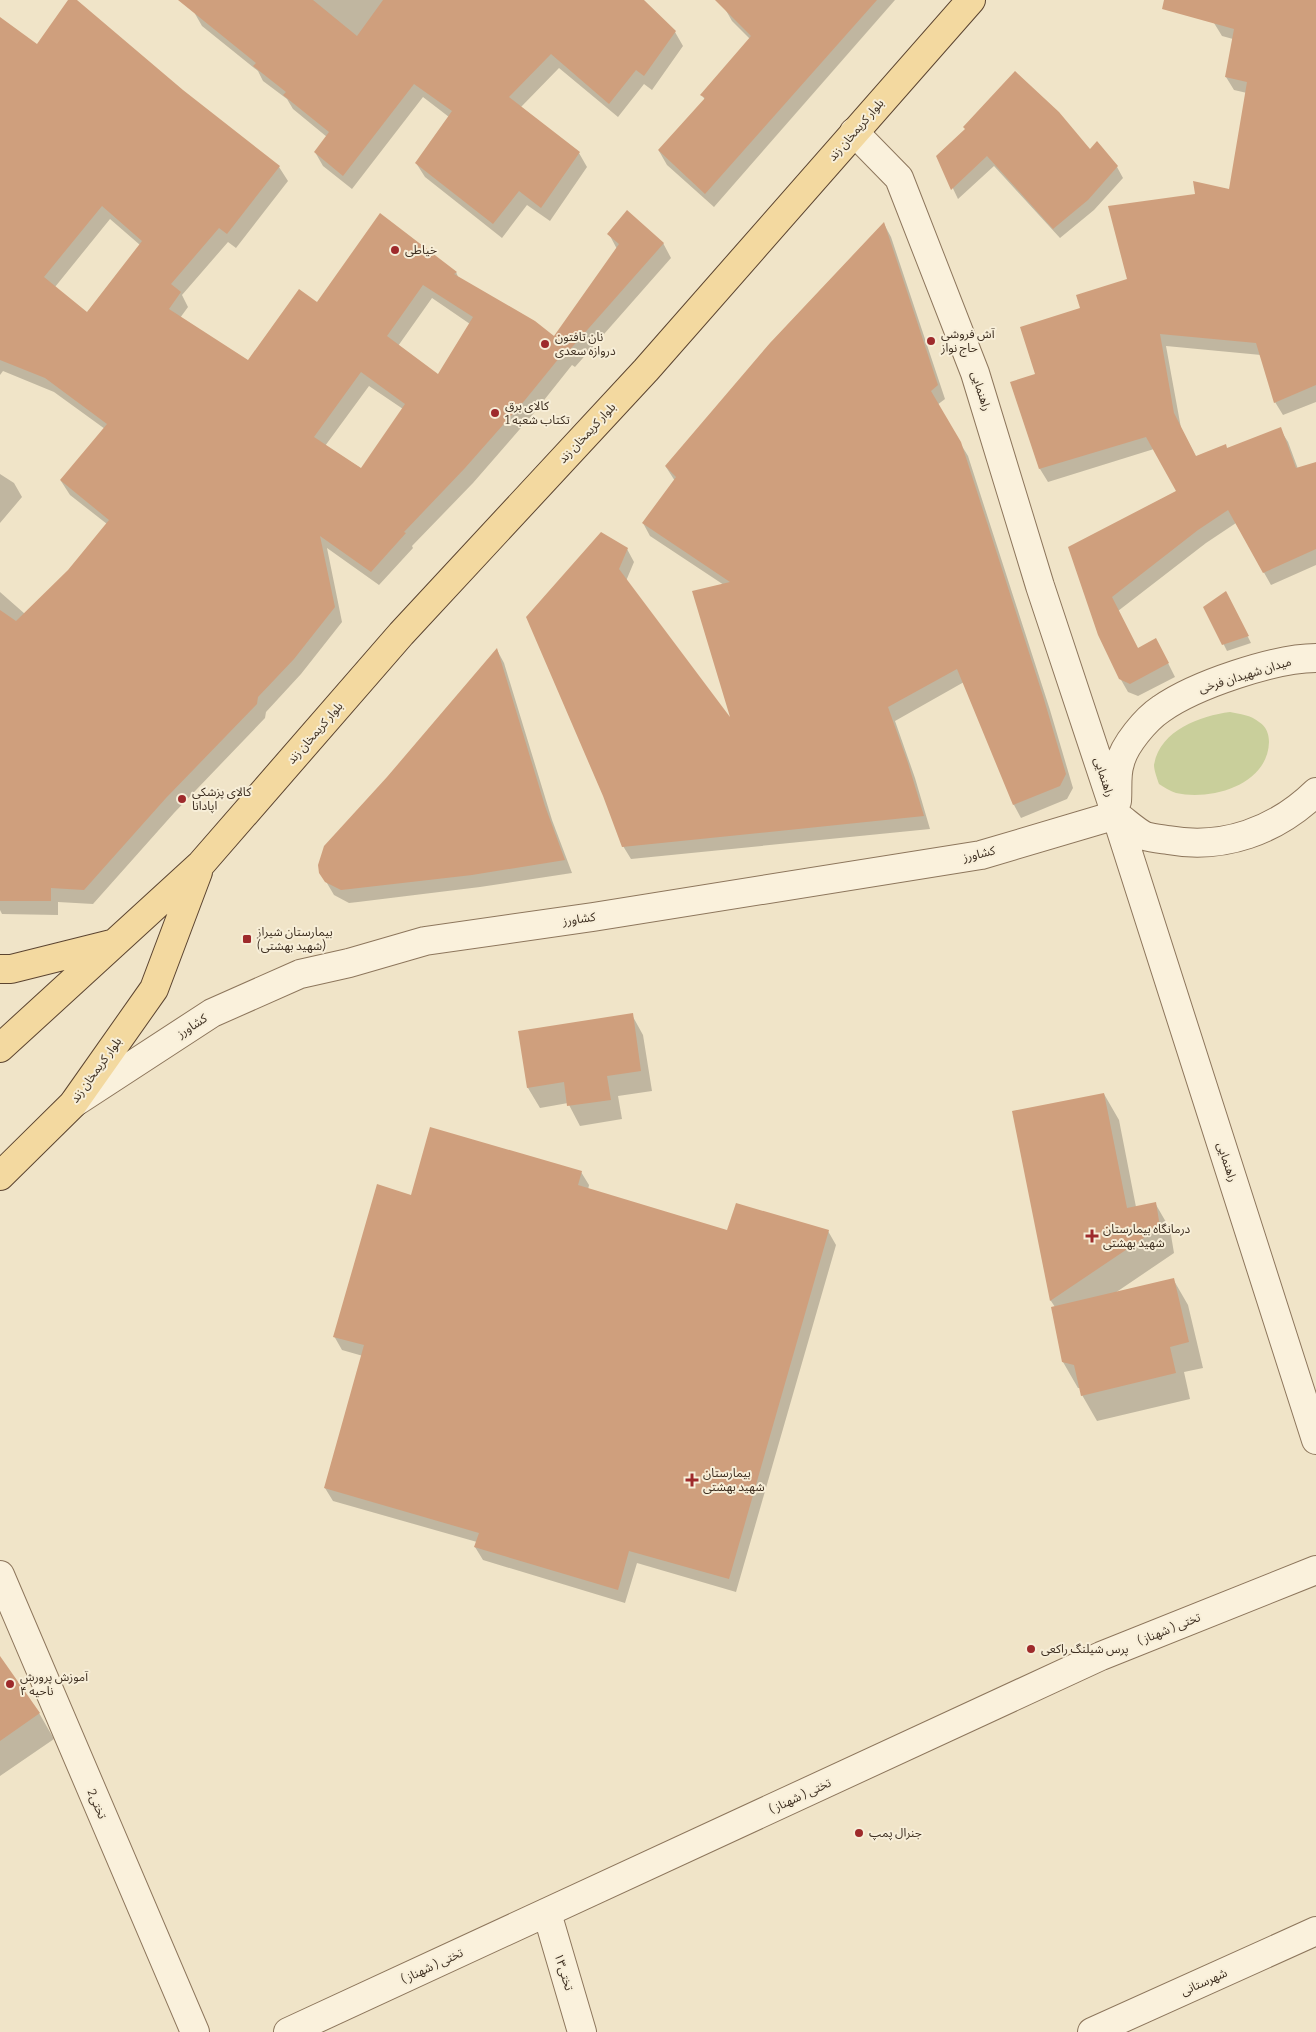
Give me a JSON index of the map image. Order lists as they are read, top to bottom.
{
  "streets": {
    "main road": ["بلوار کریمخان زند"],
    "street": [
      "راهنمایی",
      "میدان شهیدان فرخی",
      "کشاورز",
      "تختی ( شهناز )",
      "2تختی",
      "تختی۱۳",
      "شهرستانی"
    ]
  },
  "crossings": [
    ["بلوار کریمخان زند", "راهنمایی"],
    ["بلوار کریمخان زند", "کشاورز"],
    ["راهنمایی", "میدان شهیدان فرخی"],
    ["راهنمایی", "کشاورز"],
    ["میدان شهیدان فرخی", "کشاورز"],
    ["تختی ( شهناز )", "تختی۱۳"]
  ],
  "places": {
    "other": [
      "خیاطی",
      "آش فروشی حاج نواز",
      "نان تافتون دروازه سعدی",
      "کالای برق تکتاب شعبه 1",
      "کالای پزشکی اپادانا",
      "پرس شیلنگ راکعی",
      "آموزش پرورش ناحیه ۴",
      "جنرال پمپ"
    ],
    "transit": ["بیمارستان شیراز (شهید بهشتی)"],
    "health": ["درمانگاه بیمارستان شهید بهشتی", "بیمارستان شهید بهشتی"]
  }
}
